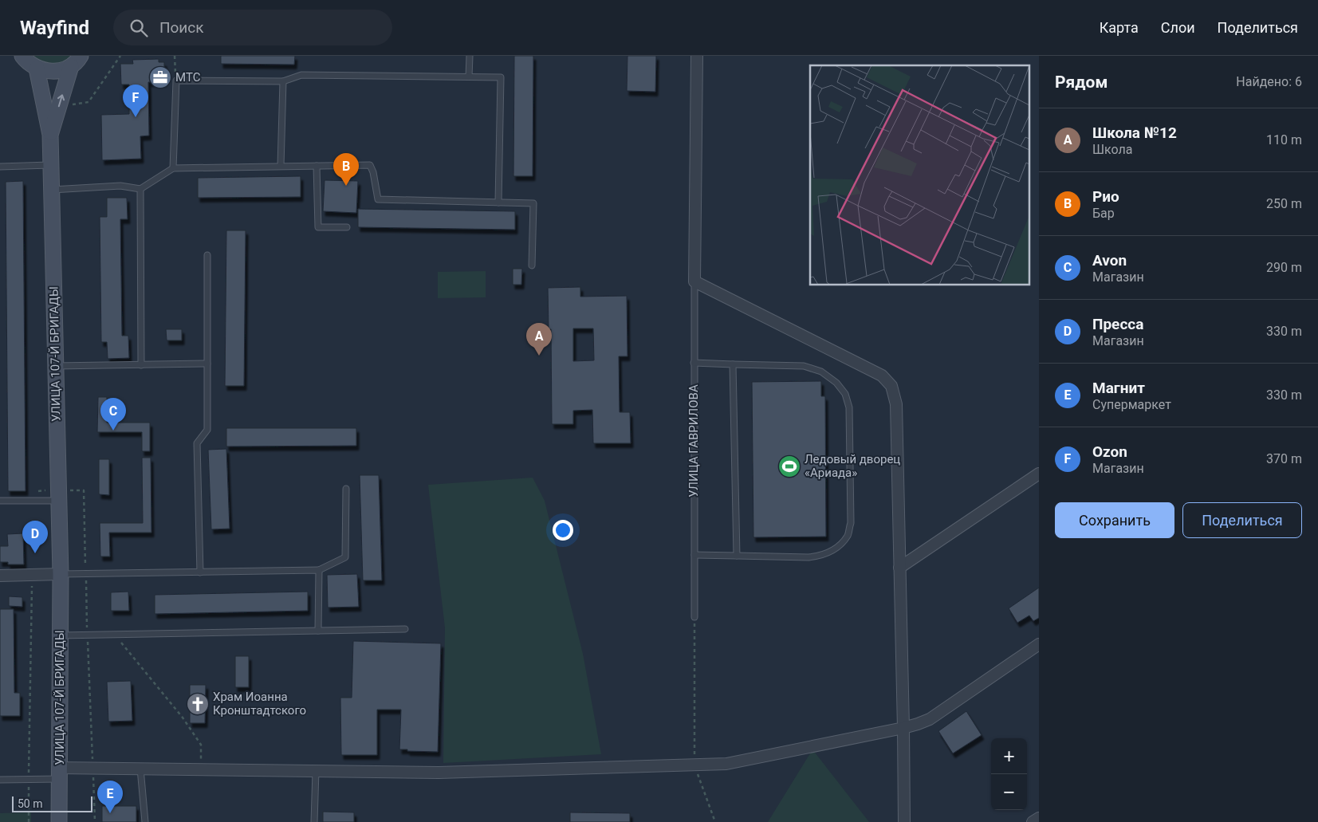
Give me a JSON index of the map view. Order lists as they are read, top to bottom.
{
  "streets": {
    "main road": ["УЛИЦА 107-Й БРИГАДЫ"],
    "street": ["УЛИЦА ГАВРИЛОВА"]
  },
  "places": {
    "office": ["МТС"],
    "sports": ["Ледовый дворец «Ариада»"],
    "church": ["Храм Иоанна Кронштадтского"]
  },
  "scale_bar": "50 m",
  "page": {
    "header": "Wayfind",
    "search": "Поиск",
    "nav": ["Карта", "Слои", "Поделиться"],
    "heading": ["Рядом", "Найдено: 6"],
    "pins": [
      "F",
      "B",
      "A",
      "C",
      "D",
      "E"
    ],
    "list": [
      {
        "mark": "A",
        "name": "Школа №12",
        "note": "Школа",
        "value": "110 m"
      },
      {
        "mark": "B",
        "name": "Рио",
        "note": "Бар",
        "value": "250 m"
      },
      {
        "mark": "C",
        "name": "Avon",
        "note": "Магазин",
        "value": "290 m"
      },
      {
        "mark": "D",
        "name": "Пресса",
        "note": "Магазин",
        "value": "330 m"
      },
      {
        "mark": "E",
        "name": "Магнит",
        "note": "Супермаркет",
        "value": "330 m"
      },
      {
        "mark": "F",
        "name": "Ozon",
        "note": "Магазин",
        "value": "370 m"
      }
    ],
    "buttons": ["Сохранить", "Поделиться"],
    "map_buttons": ["+", "−"],
    "scale": "50 m"
  }
}
